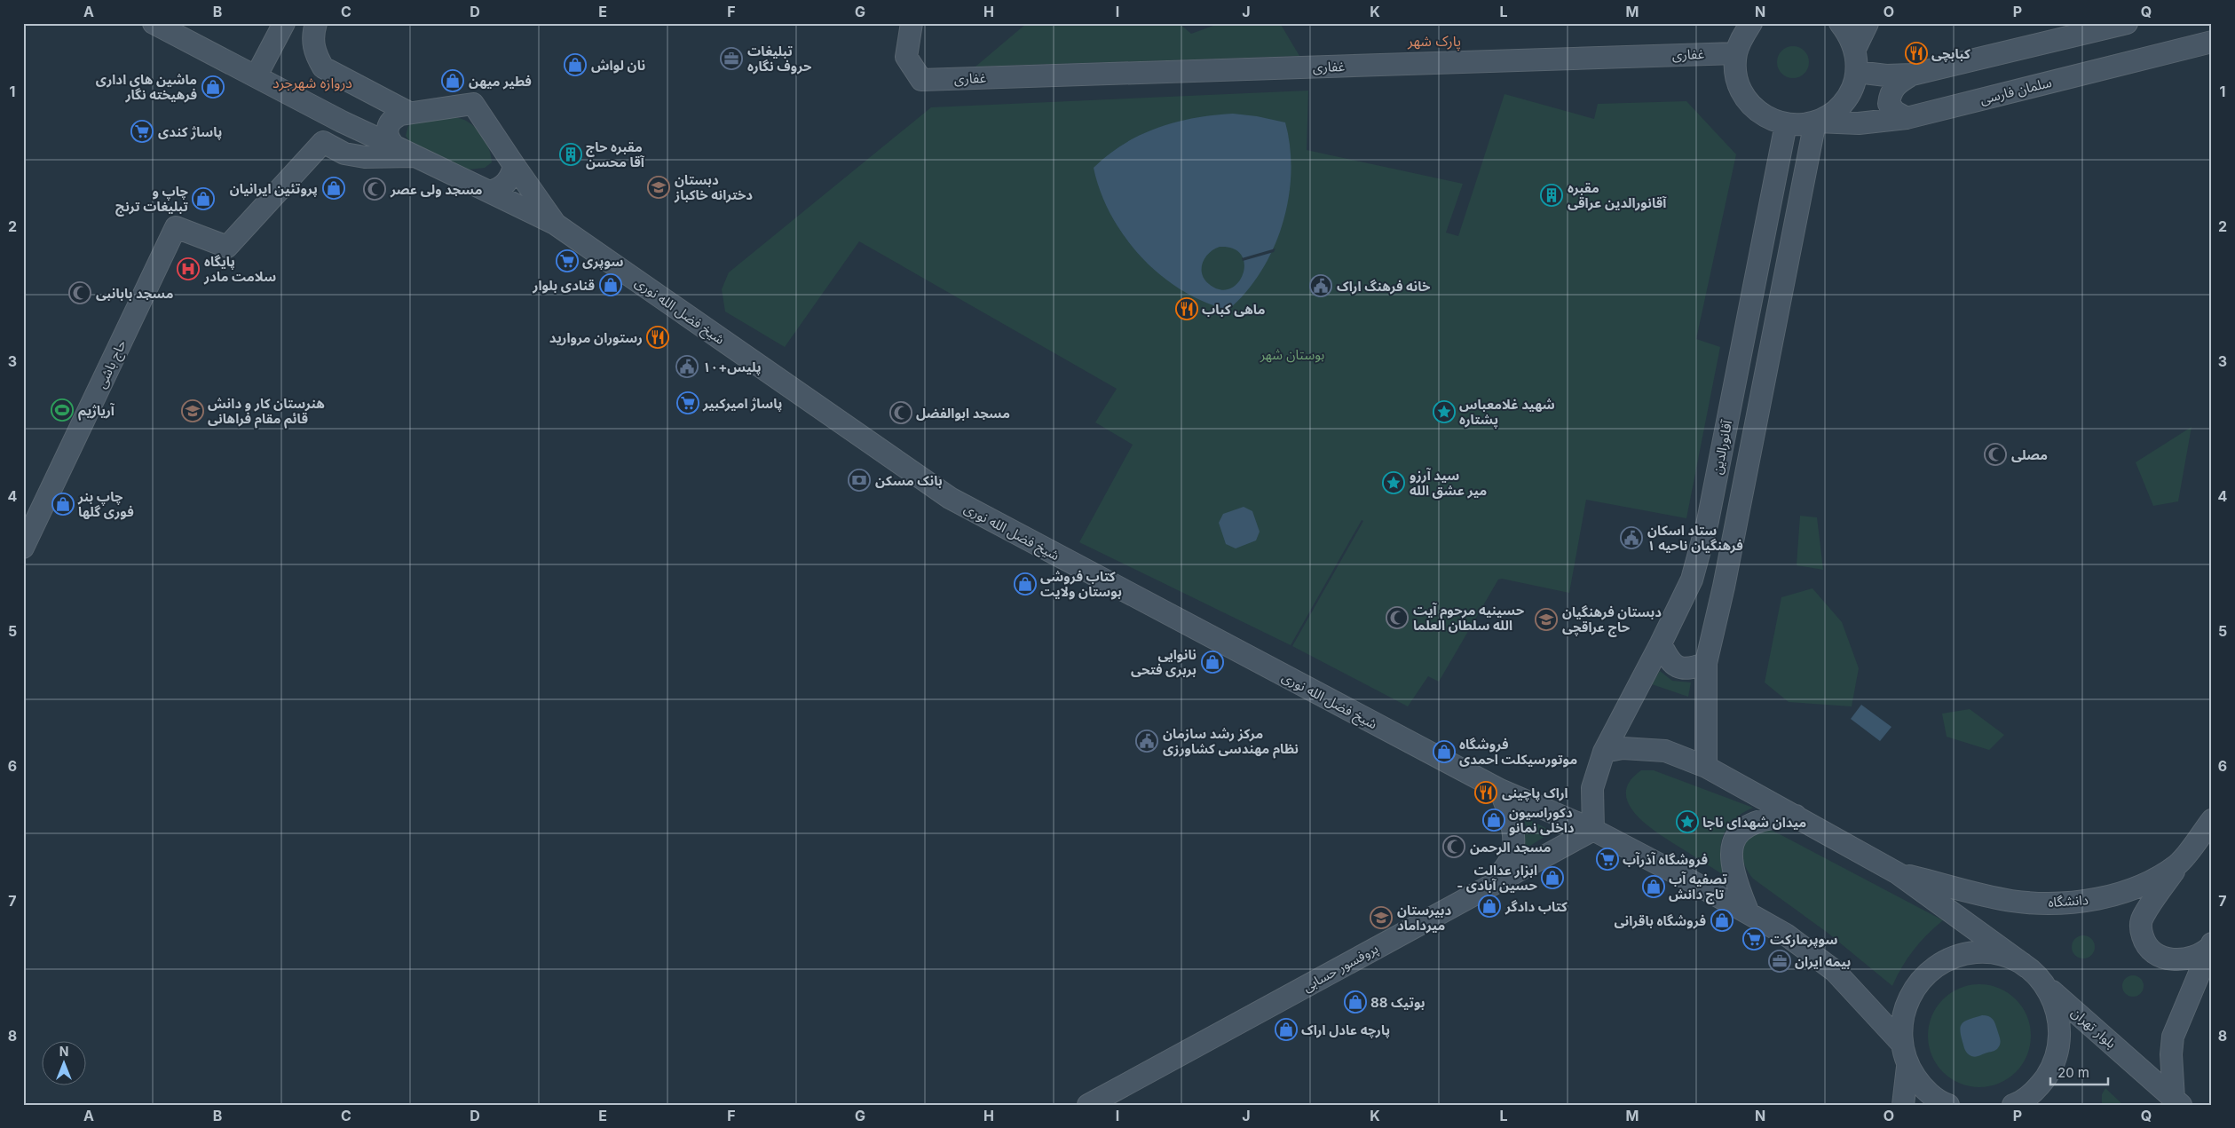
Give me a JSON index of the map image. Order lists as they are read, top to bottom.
{
  "streets": {
    "street": [
      "غفاری",
      "سلمان فارسی",
      "شیخ فضل الله نوری",
      "حاج باشی",
      "آقانورالدین",
      "دانشگاه",
      "پروفسور حسابی",
      "بلوار تهران"
    ]
  },
  "crossings": [
    ["سلمان فارسی", "آقانورالدین"],
    ["شیخ فضل الله نوری", "حاج باشی"],
    ["شیخ فضل الله نوری", "آقانورالدین"],
    ["شیخ فضل الله نوری", "پروفسور حسابی"],
    ["آقانورالدین", "پروفسور حسابی"]
  ],
  "districts": ["پارک شهر", "دروازه شهرجرد"],
  "parks": ["بوستان شهر"],
  "places": {
    "restaurant": [
      "کبابچی",
      "ماهی کباب",
      "رستوران مروارید",
      "اراک پاچینی"
    ],
    "office": ["تبلیغات حروف نگاره", "بیمه ایران"],
    "shop": [
      "نان لواش",
      "فطیر میهن",
      "ماشین های اداری فرهیخته نگار",
      "پروتئین ایرانیان",
      "چاپ و تبلیغات ترنج",
      "قنادی بلوار",
      "چاپ بنر فوری گلها",
      "کتاب فروشی بوستان ولایت",
      "نانوایی بربری فتحی",
      "فروشگاه موتورسیکلت احمدی",
      "دکوراسیون داخلی نمانو",
      "ابزار عدالت - حسین آبادی",
      "تصفیه آب تاج دانش",
      "کتاب دادگر",
      "فروشگاه باقرانی",
      "بوتیک 88",
      "پارچه عادل اراک"
    ],
    "supermarket": [
      "پاساژ کندی",
      "سوپری",
      "پاساژ امیرکبیر",
      "فروشگاه آذرآب",
      "سوپرمارکت"
    ],
    "building": ["مقبره حاج آقا محسن", "مقبره آقانورالدین عراقی"],
    "school or university": [
      "دبستان دخترانه خاکباز",
      "هنرستان کار و دانش قائم مقام فراهانی",
      "دبستان فرهنگیان حاج عراقچی",
      "دبیرستان میرداماد"
    ],
    "mosque": [
      "مسجد ولی عصر",
      "مسجد بابانبی",
      "مسجد ابوالفضل",
      "مصلی",
      "حسینیه مرحوم آیت الله سلطان العلما",
      "مسجد الرحمن"
    ],
    "hospital": ["پایگاه سلامت مادر"],
    "public building": [
      "خانه فرهنگ اراک",
      "پلیس+۱۰",
      "ستاد اسکان فرهنگیان ناحیه ۱",
      "مرکز رشد سازمان نظام مهندسی کشاورزی"
    ],
    "sports": ["آریاژیم"],
    "place": ["شهید غلامعباس پشتاره", "سید آرزو میر عشق الله", "میدان شهدای ناجا"],
    "bank": ["بانک مسکن"]
  },
  "scale_bar": "20 m",
  "north": "top",
  "grid": {
    "columns": [
      "A",
      "B",
      "C",
      "D",
      "E",
      "F",
      "G",
      "H",
      "I",
      "J",
      "K",
      "L",
      "M",
      "N",
      "O",
      "P",
      "Q"
    ],
    "rows": [
      "1",
      "2",
      "3",
      "4",
      "5",
      "6",
      "7",
      "8"
    ]
  }
}
